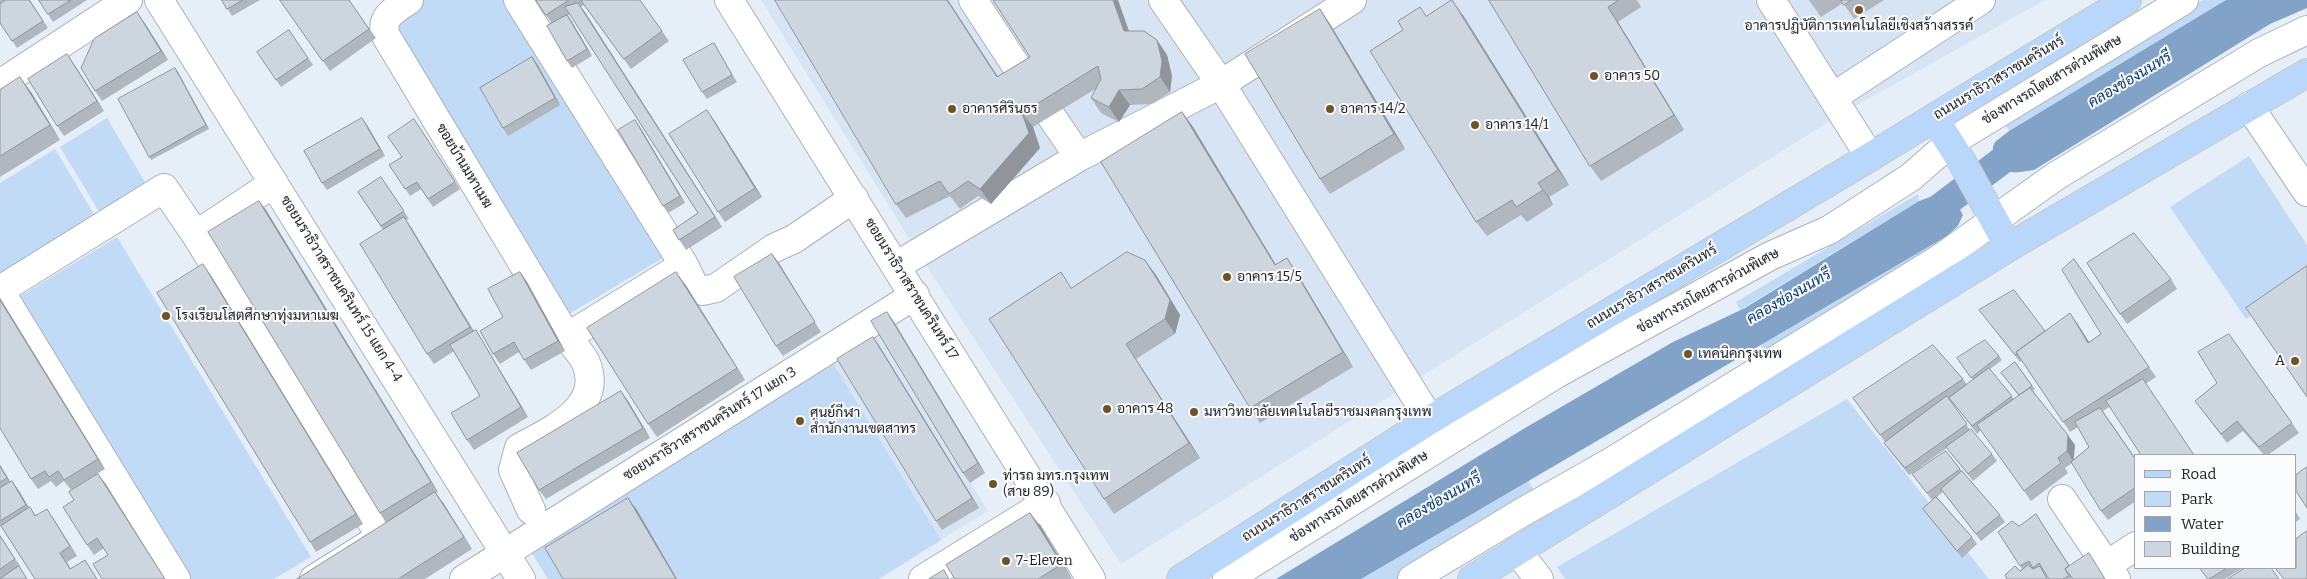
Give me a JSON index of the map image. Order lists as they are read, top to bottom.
{
  "streets": {
    "main road": ["ถนนนราธิวาสราชนครินทร์"],
    "street": [
      "ช่องทางรถโดยสารด่วนพิเศษ",
      "ซอยบ้านมหาเมฆ",
      "ซอยนราธิวาสราชนครินทร์ 15 แยก 4-4",
      "ซอยนราธิวาสราชนครินทร์ 17",
      "ซอยนราธิวาสราชนครินทร์ 17 แยก 3"
    ]
  },
  "crossings": [
    ["ซอยนราธิวาสราชนครินทร์ 15 แยก 4-4", "ซอยนราธิวาสราชนครินทร์ 17 แยก 3"],
    ["ซอยนราธิวาสราชนครินทร์ 17", "ซอยนราธิวาสราชนครินทร์ 17 แยก 3"]
  ],
  "water": ["คลองช่องนนทรี"],
  "places": [
    "อาคารปฏิบัติการเทคโนโลยีเชิงสร้างสรรค์",
    "อาคาร 50",
    "อาคารศิรินธร",
    "อาคาร 14/2",
    "อาคาร 14/1",
    "อาคาร 15/5",
    "โรงเรียนโสตศึกษาทุ่งมหาเมฆ",
    "เทคนิคกรุงเทพ",
    "A",
    "อาคาร 48",
    "มหาวิทยาลัยเทคโนโลยีราชมงคลกรุงเทพ",
    "ศูนย์กีฬา สำนักงานเขตสาทร",
    "ท่ารถ มทร.กรุงเทพ (สาย 89)",
    "7-Eleven"
  ],
  "legend": [
    "Road",
    "Park",
    "Water",
    "Building"
  ]
}
